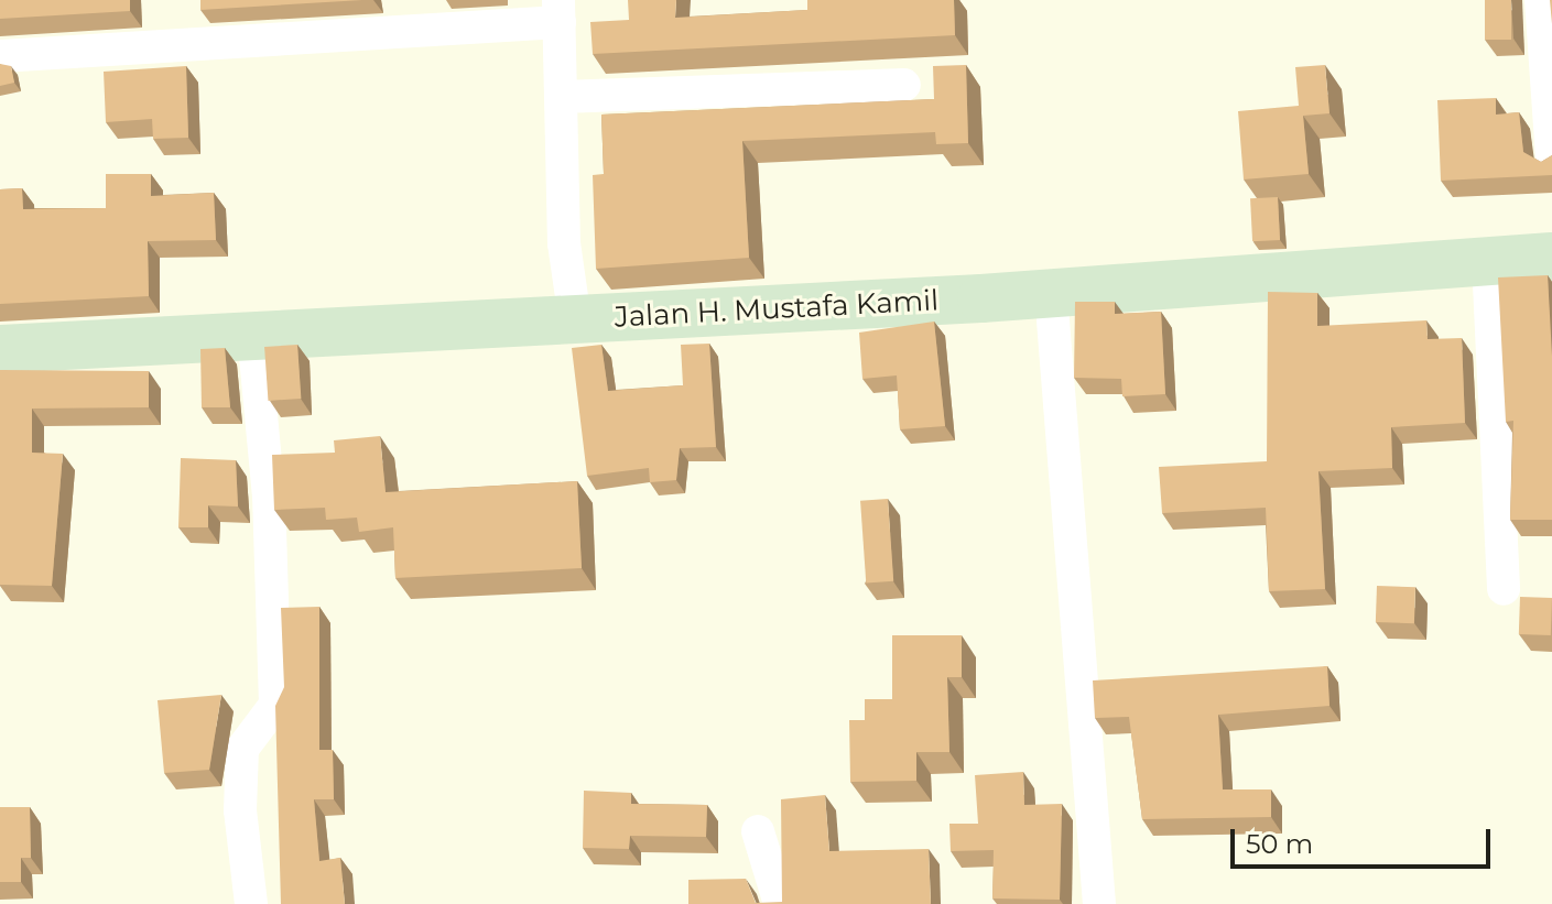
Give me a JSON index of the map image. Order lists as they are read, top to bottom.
{
  "streets": {
    "street": ["Jalan H. Mustafa Kamil"]
  },
  "scale_bar": "50 m"
}
